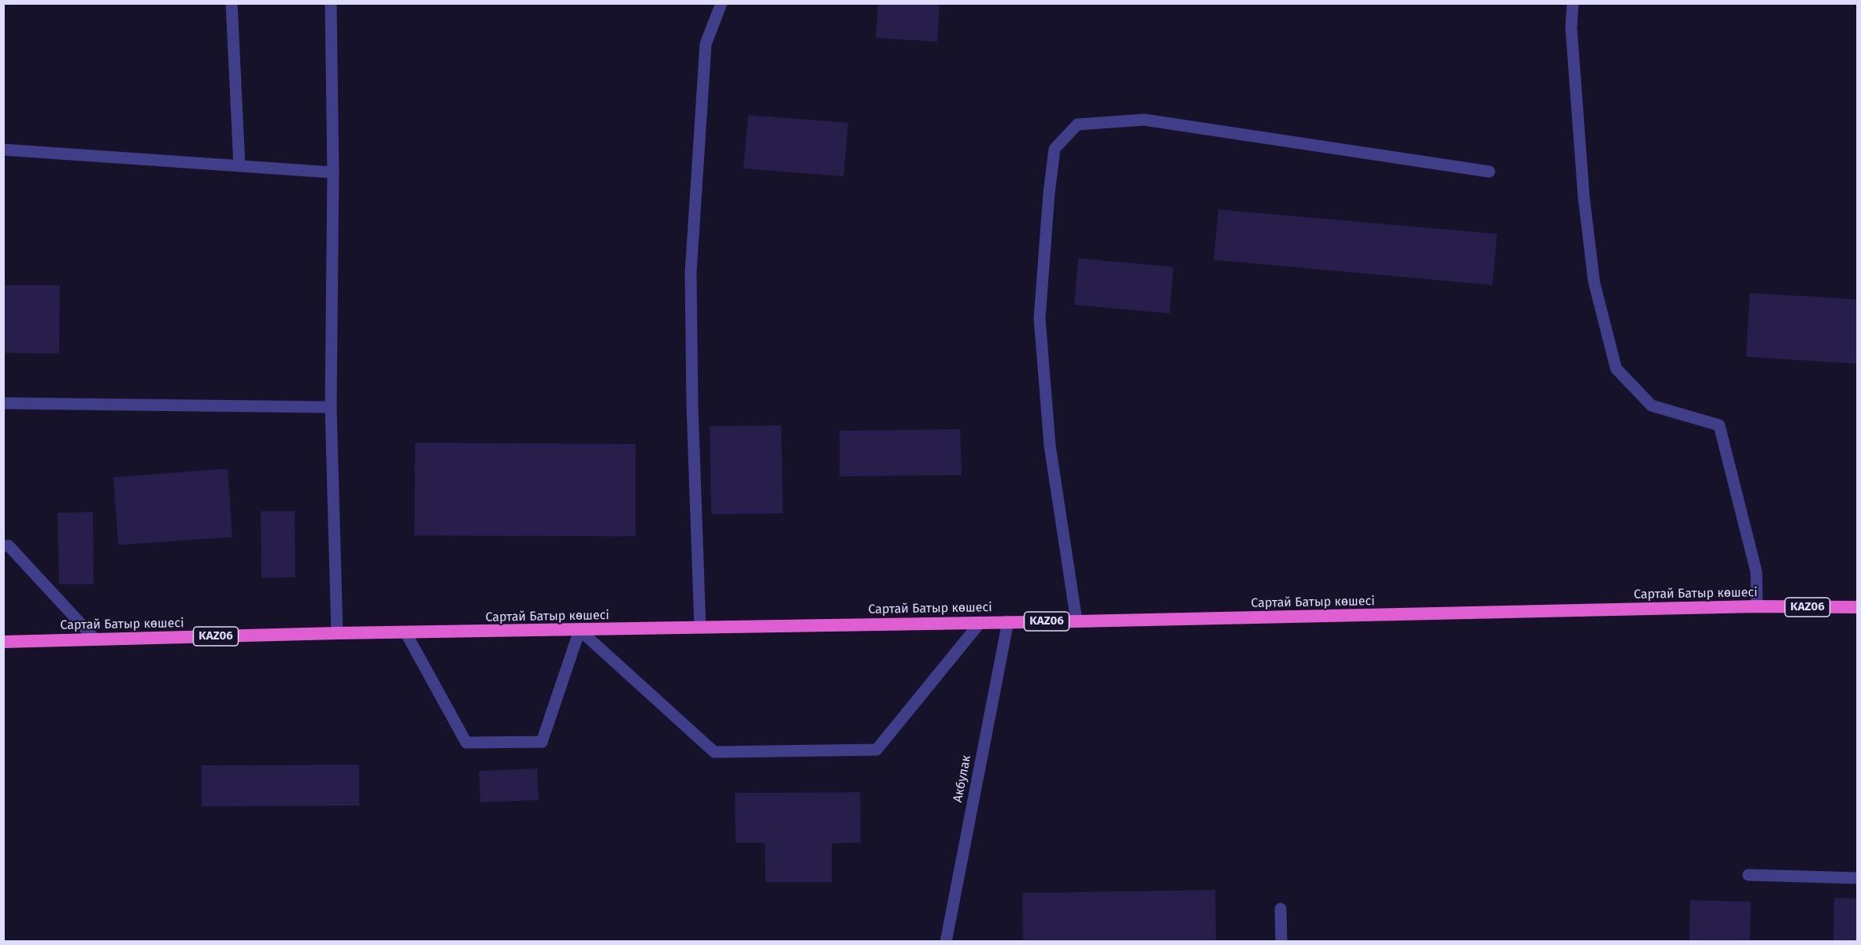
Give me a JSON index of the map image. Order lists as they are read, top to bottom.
{
  "streets": {
    "highway": ["Сартай Батыр көшесі", "KАZ06"],
    "street": ["Акбулак"]
  },
  "crossings": [
    ["Сартай Батыр көшесі", "Акбулак"]
  ]
}
